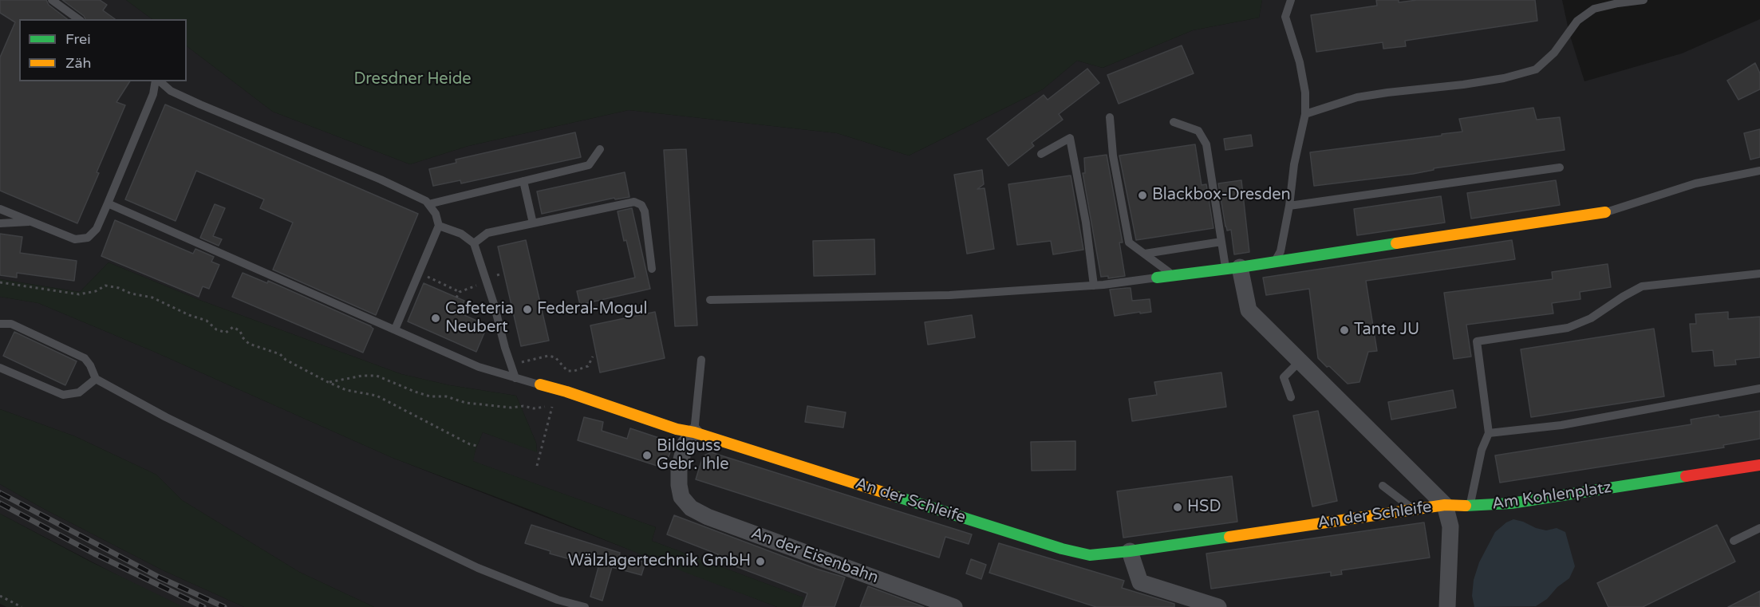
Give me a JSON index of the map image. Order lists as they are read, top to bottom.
{
  "streets": {
    "street": ["Am Kohlenplatz", "An der Schleife", "An der Eisenbahn"]
  },
  "crossings": [
    ["Am Kohlenplatz", "An der Schleife"],
    ["An der Schleife", "An der Eisenbahn"]
  ],
  "parks": ["Dresdner Heide"],
  "places": [
    "Blackbox-Dresden",
    "Federal-Mogul",
    "Cafeteria Neubert",
    "Tante JU",
    "Bildguss Gebr. Ihle",
    "HSD",
    "Wälzlagertechnik GmbH"
  ],
  "legend": ["Frei", "Zäh"]
}
